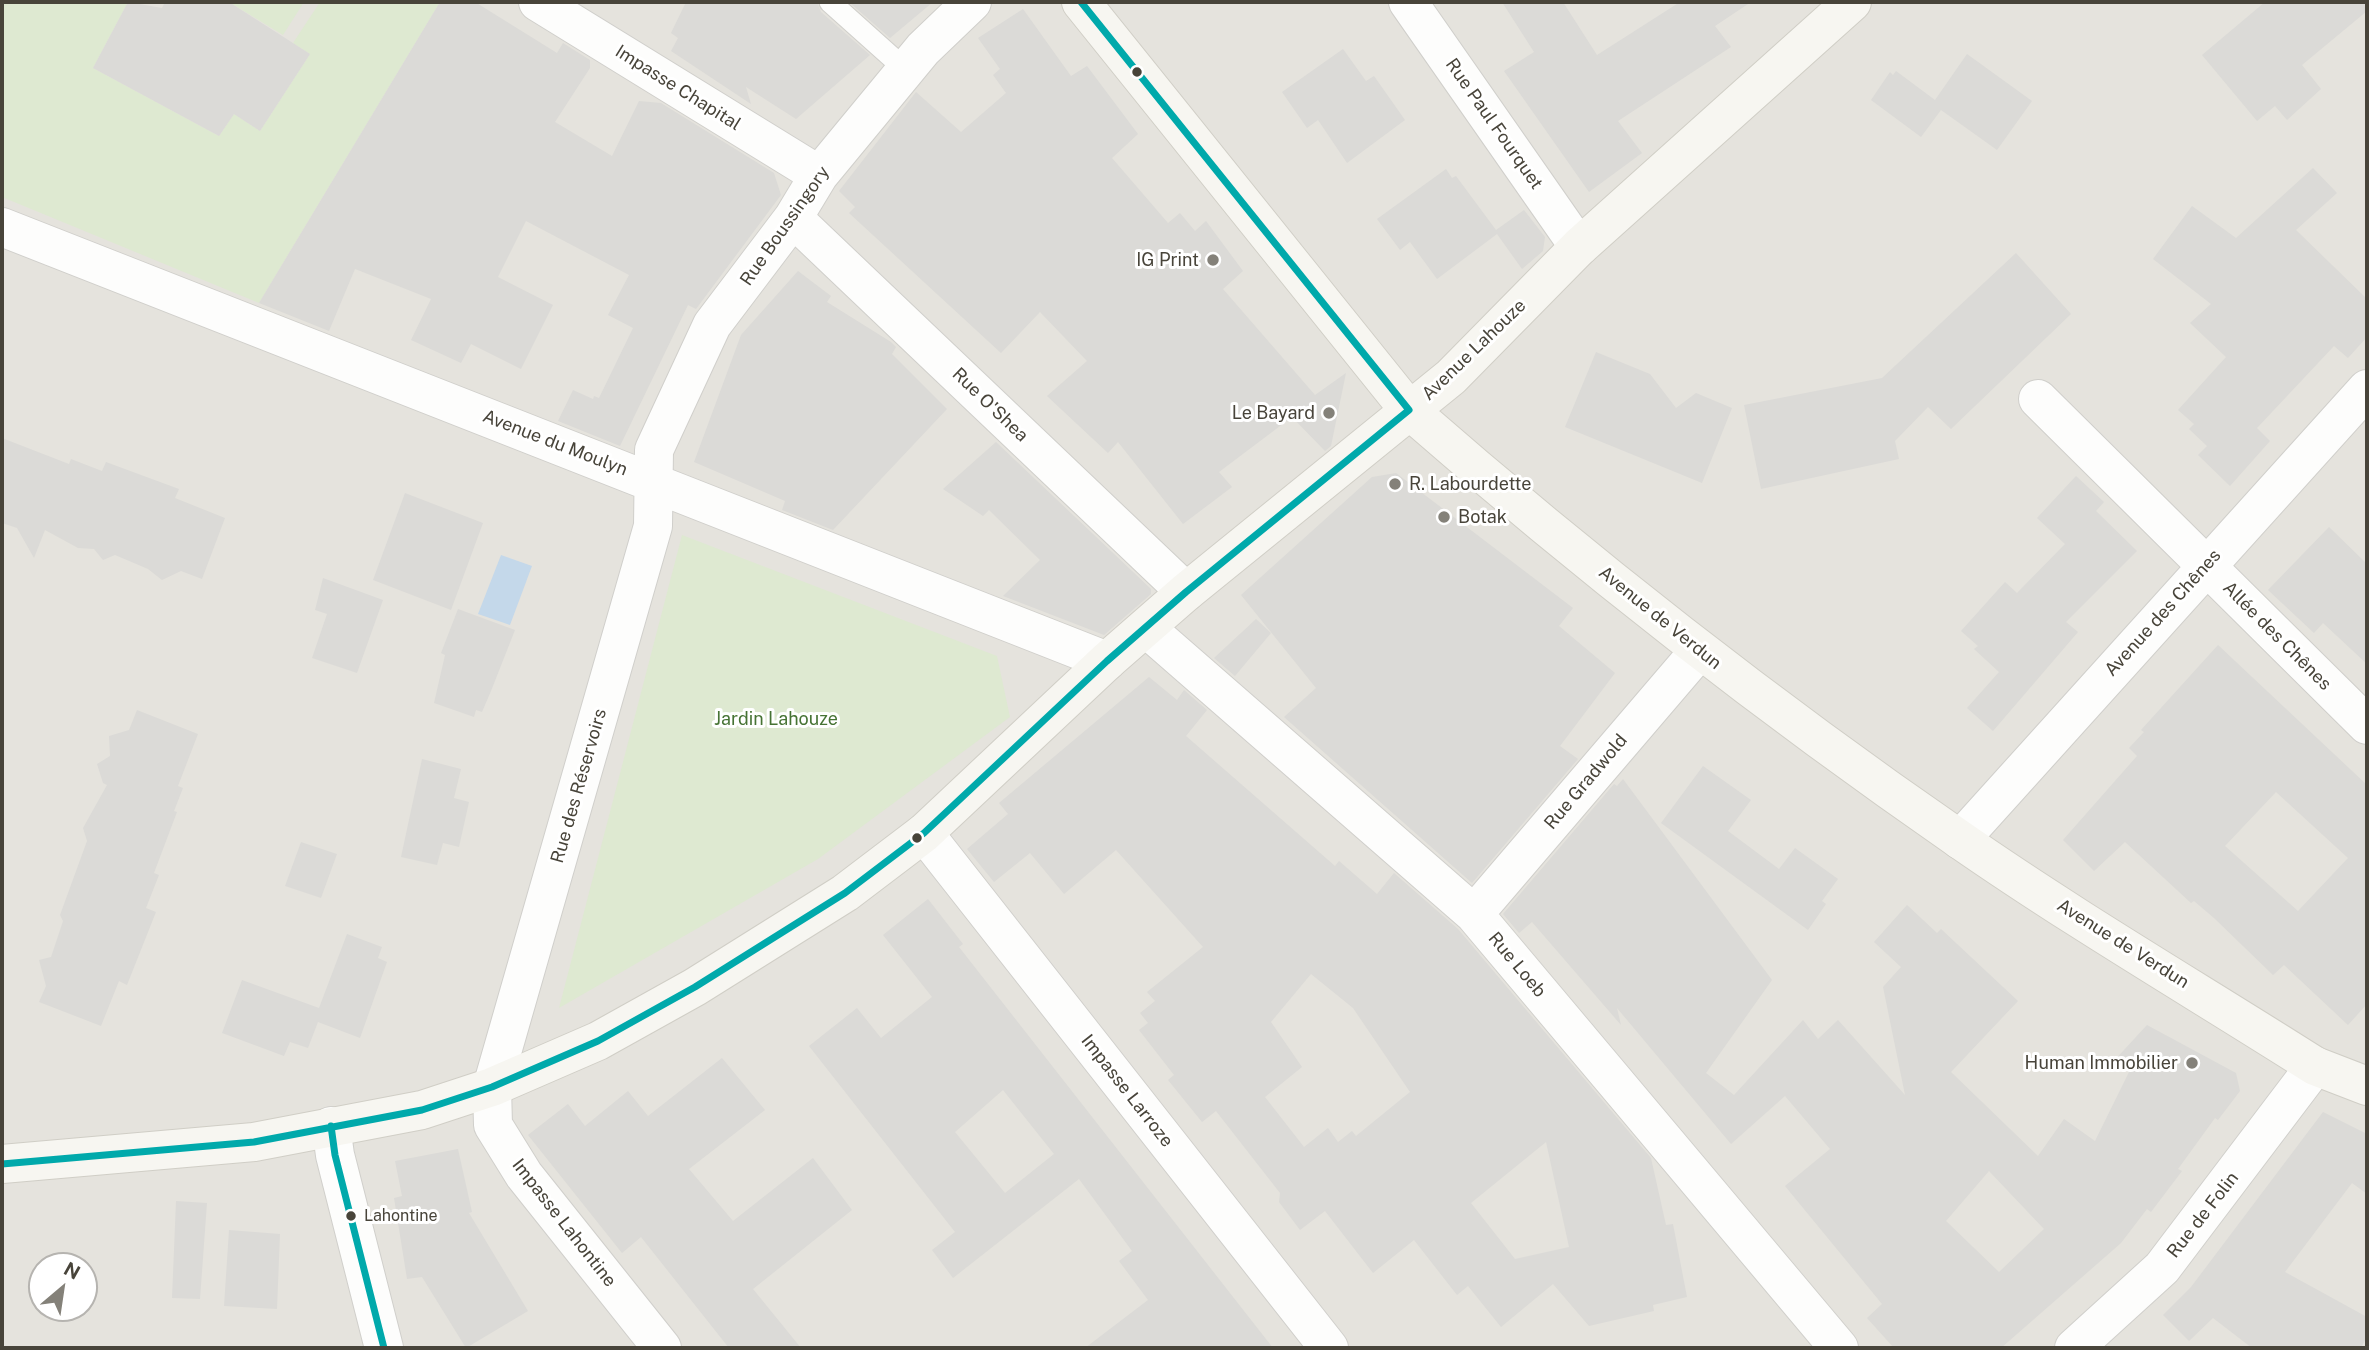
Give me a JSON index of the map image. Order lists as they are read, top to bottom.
{
  "streets": {
    "street": [
      "Impasse Chapital",
      "Rue Paul Fourquet",
      "Rue Boussingory",
      "Avenue Lahouze",
      "Rue O'Shea",
      "Avenue du Moulyn",
      "Avenue des Chênes",
      "Avenue de Verdun",
      "Allée des Chênes",
      "Rue Gradwold",
      "Rue des Réservoirs",
      "Rue Loeb",
      "Impasse Larroze",
      "Rue de Folin",
      "Impasse Lahontine"
    ]
  },
  "crossings": [
    ["Impasse Chapital", "Rue Boussingory"],
    ["Rue Paul Fourquet", "Avenue Lahouze"],
    ["Rue Boussingory", "Rue O'Shea"],
    ["Rue Boussingory", "Avenue du Moulyn"],
    ["Rue Boussingory", "Rue des Réservoirs"],
    ["Avenue Lahouze", "Rue O'Shea"],
    ["Avenue Lahouze", "Avenue du Moulyn"],
    ["Avenue Lahouze", "Avenue de Verdun"],
    ["Avenue Lahouze", "Rue des Réservoirs"],
    ["Avenue Lahouze", "Rue Loeb"],
    ["Avenue Lahouze", "Impasse Larroze"],
    ["Avenue Lahouze", "Impasse Lahontine"],
    ["Avenue du Moulyn", "Rue des Réservoirs"],
    ["Avenue des Chênes", "Avenue de Verdun"],
    ["Avenue des Chênes", "Allée des Chênes"],
    ["Avenue de Verdun", "Rue Gradwold"],
    ["Avenue de Verdun", "Rue de Folin"],
    ["Rue Gradwold", "Rue Loeb"],
    ["Rue des Réservoirs", "Impasse Lahontine"]
  ],
  "parks": ["Jardin Lahouze"],
  "places": [
    "IG Print",
    "Le Bayard",
    "R. Labourdette",
    "Botak",
    "Human Immobilier",
    "Lahontine"
  ],
  "north": "top right"
}
